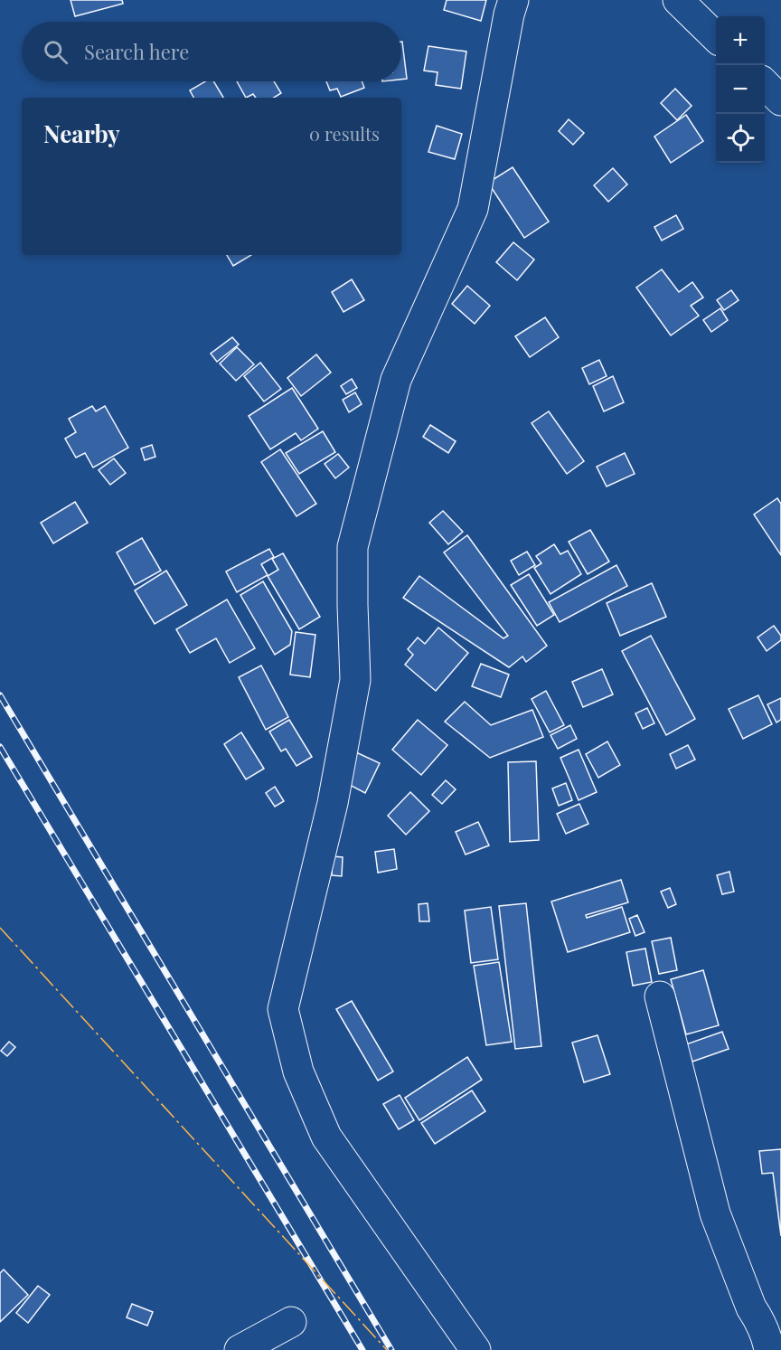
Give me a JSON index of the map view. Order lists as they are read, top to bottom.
{
  "page": {
    "map_buttons": ["+", "−"],
    "search": "Search here",
    "heading": ["Nearby", "0 results"]
  }
}
